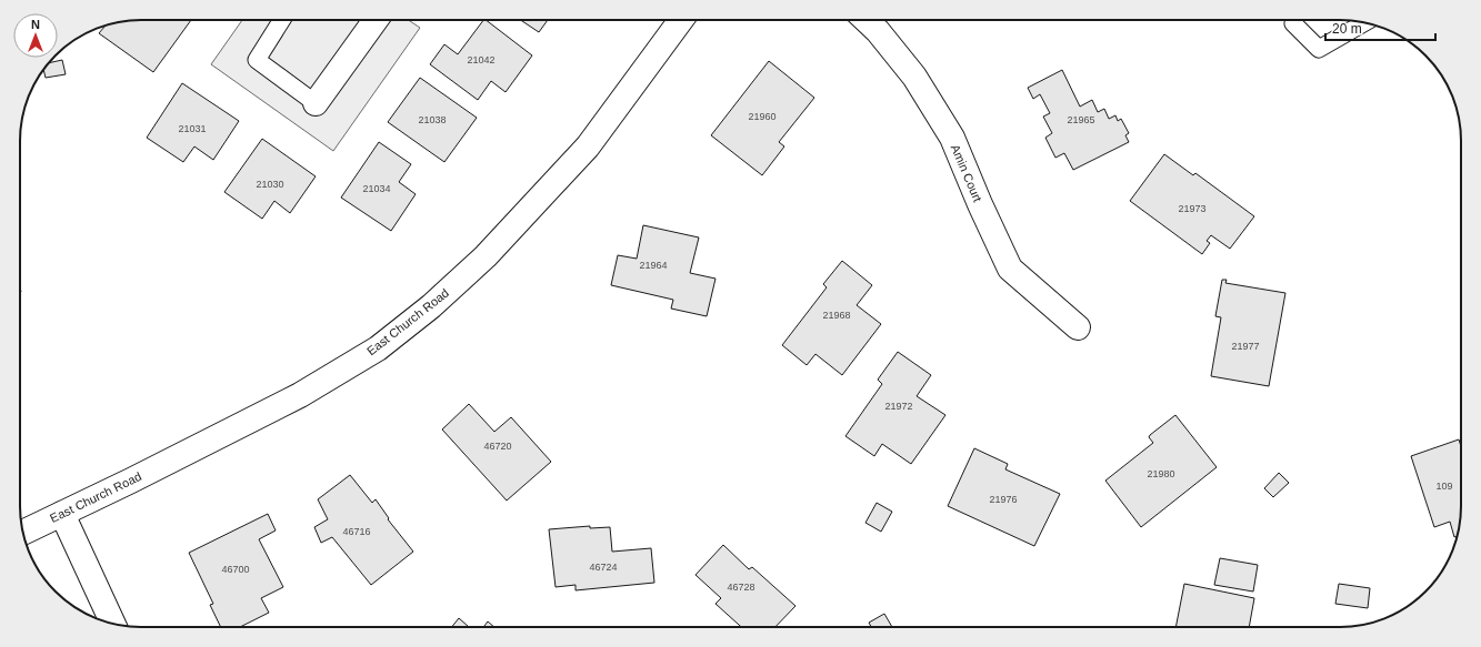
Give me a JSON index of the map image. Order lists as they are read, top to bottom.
{
  "streets": {
    "street": ["Amin Court", "East Church Road"]
  },
  "house_numbers": [
    "21042",
    "21960",
    "21038",
    "21965",
    "21031",
    "21030",
    "21034",
    "21973",
    "21964",
    "21968",
    "21977",
    "21972",
    "46720",
    "21980",
    "109",
    "21976",
    "46716",
    "46724",
    "46700",
    "46728"
  ],
  "scale_bar": "20 m",
  "north": "top"
}
